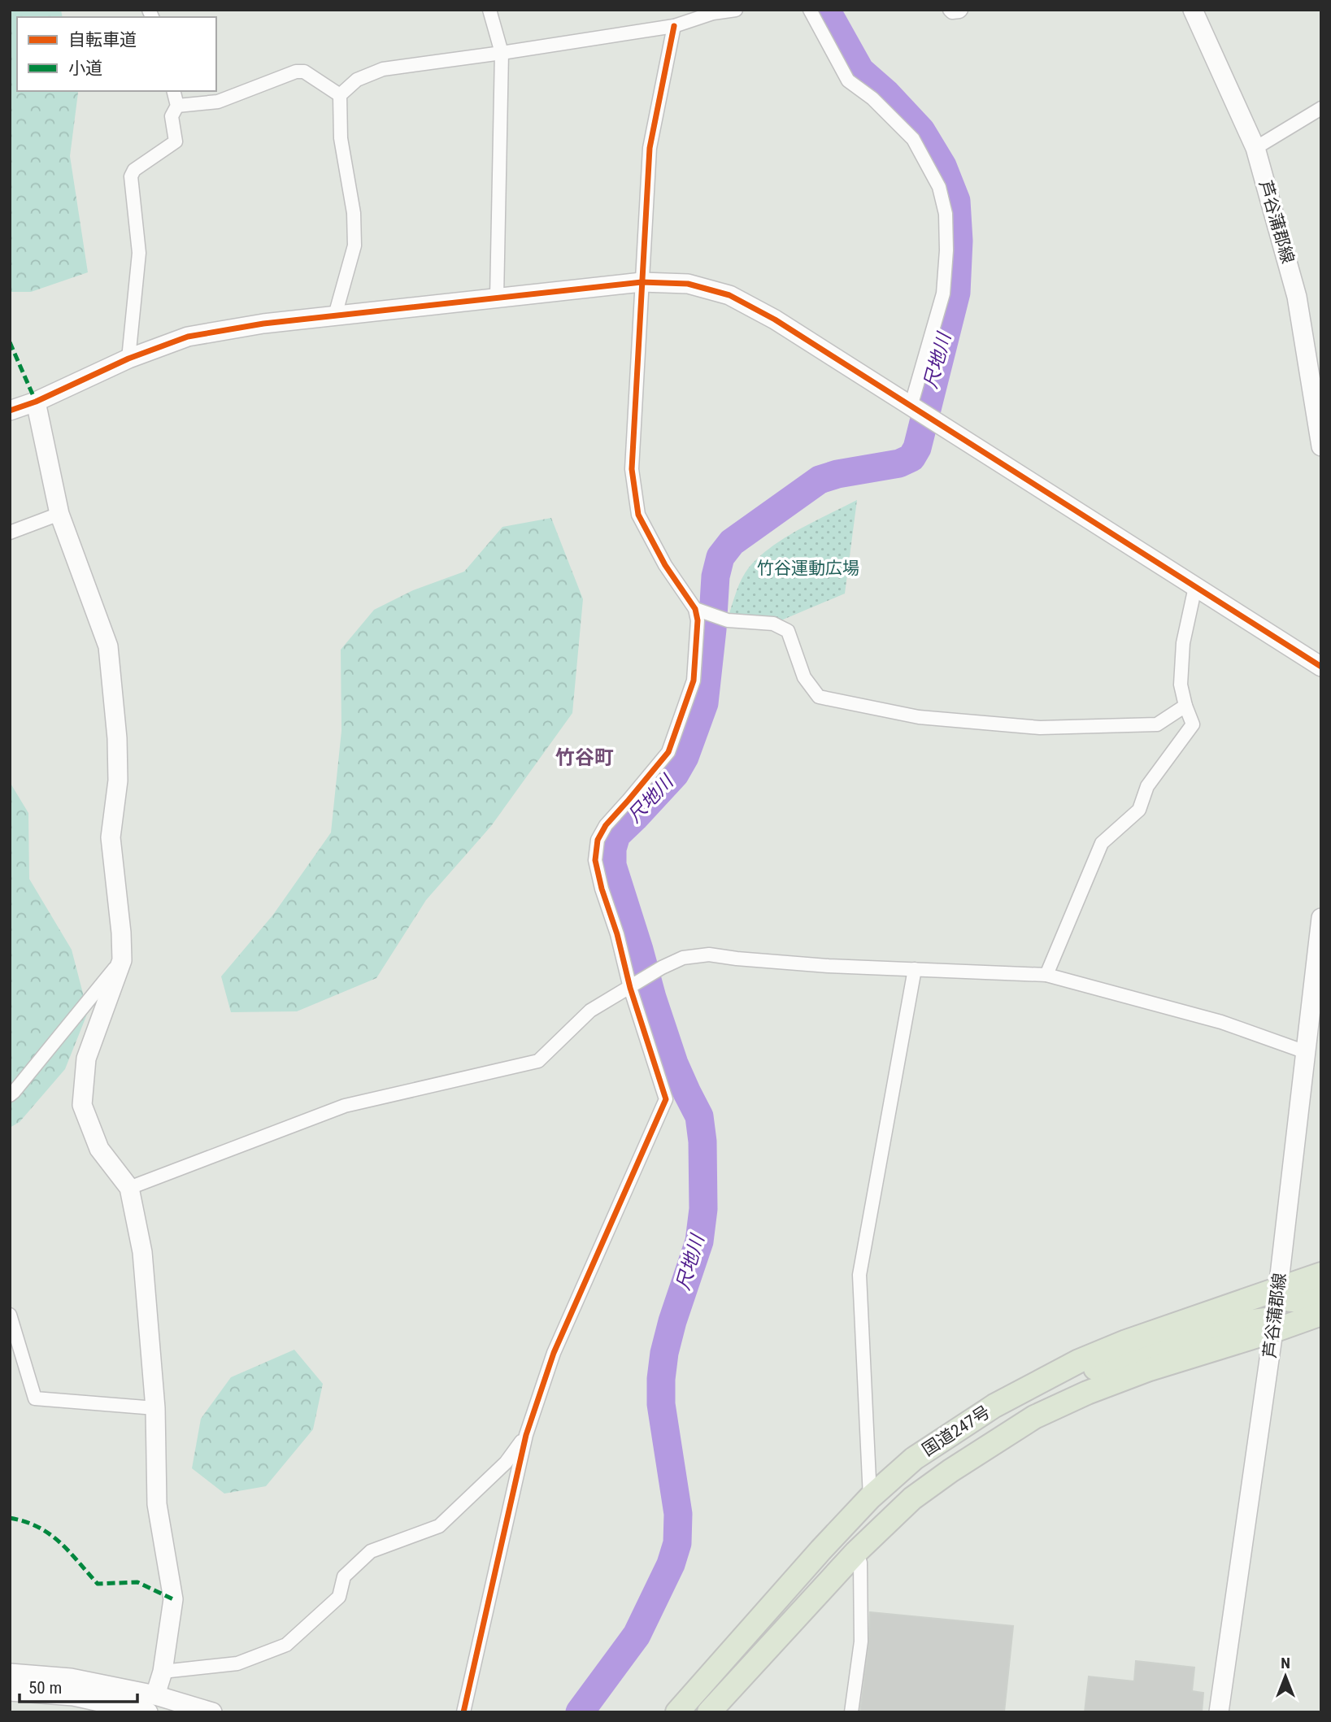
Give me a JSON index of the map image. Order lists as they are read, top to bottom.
{
  "streets": {
    "highway": ["国道247号"],
    "street": ["芦谷蒲郡線"]
  },
  "crossings": [
    ["芦谷蒲郡線", "国道247号"]
  ],
  "districts": ["竹谷町"],
  "water": ["尺地川"],
  "parks": ["竹谷運動広場"],
  "legend": ["自転車道", "小道"],
  "scale_bar": "50 m",
  "north": "top"
}
